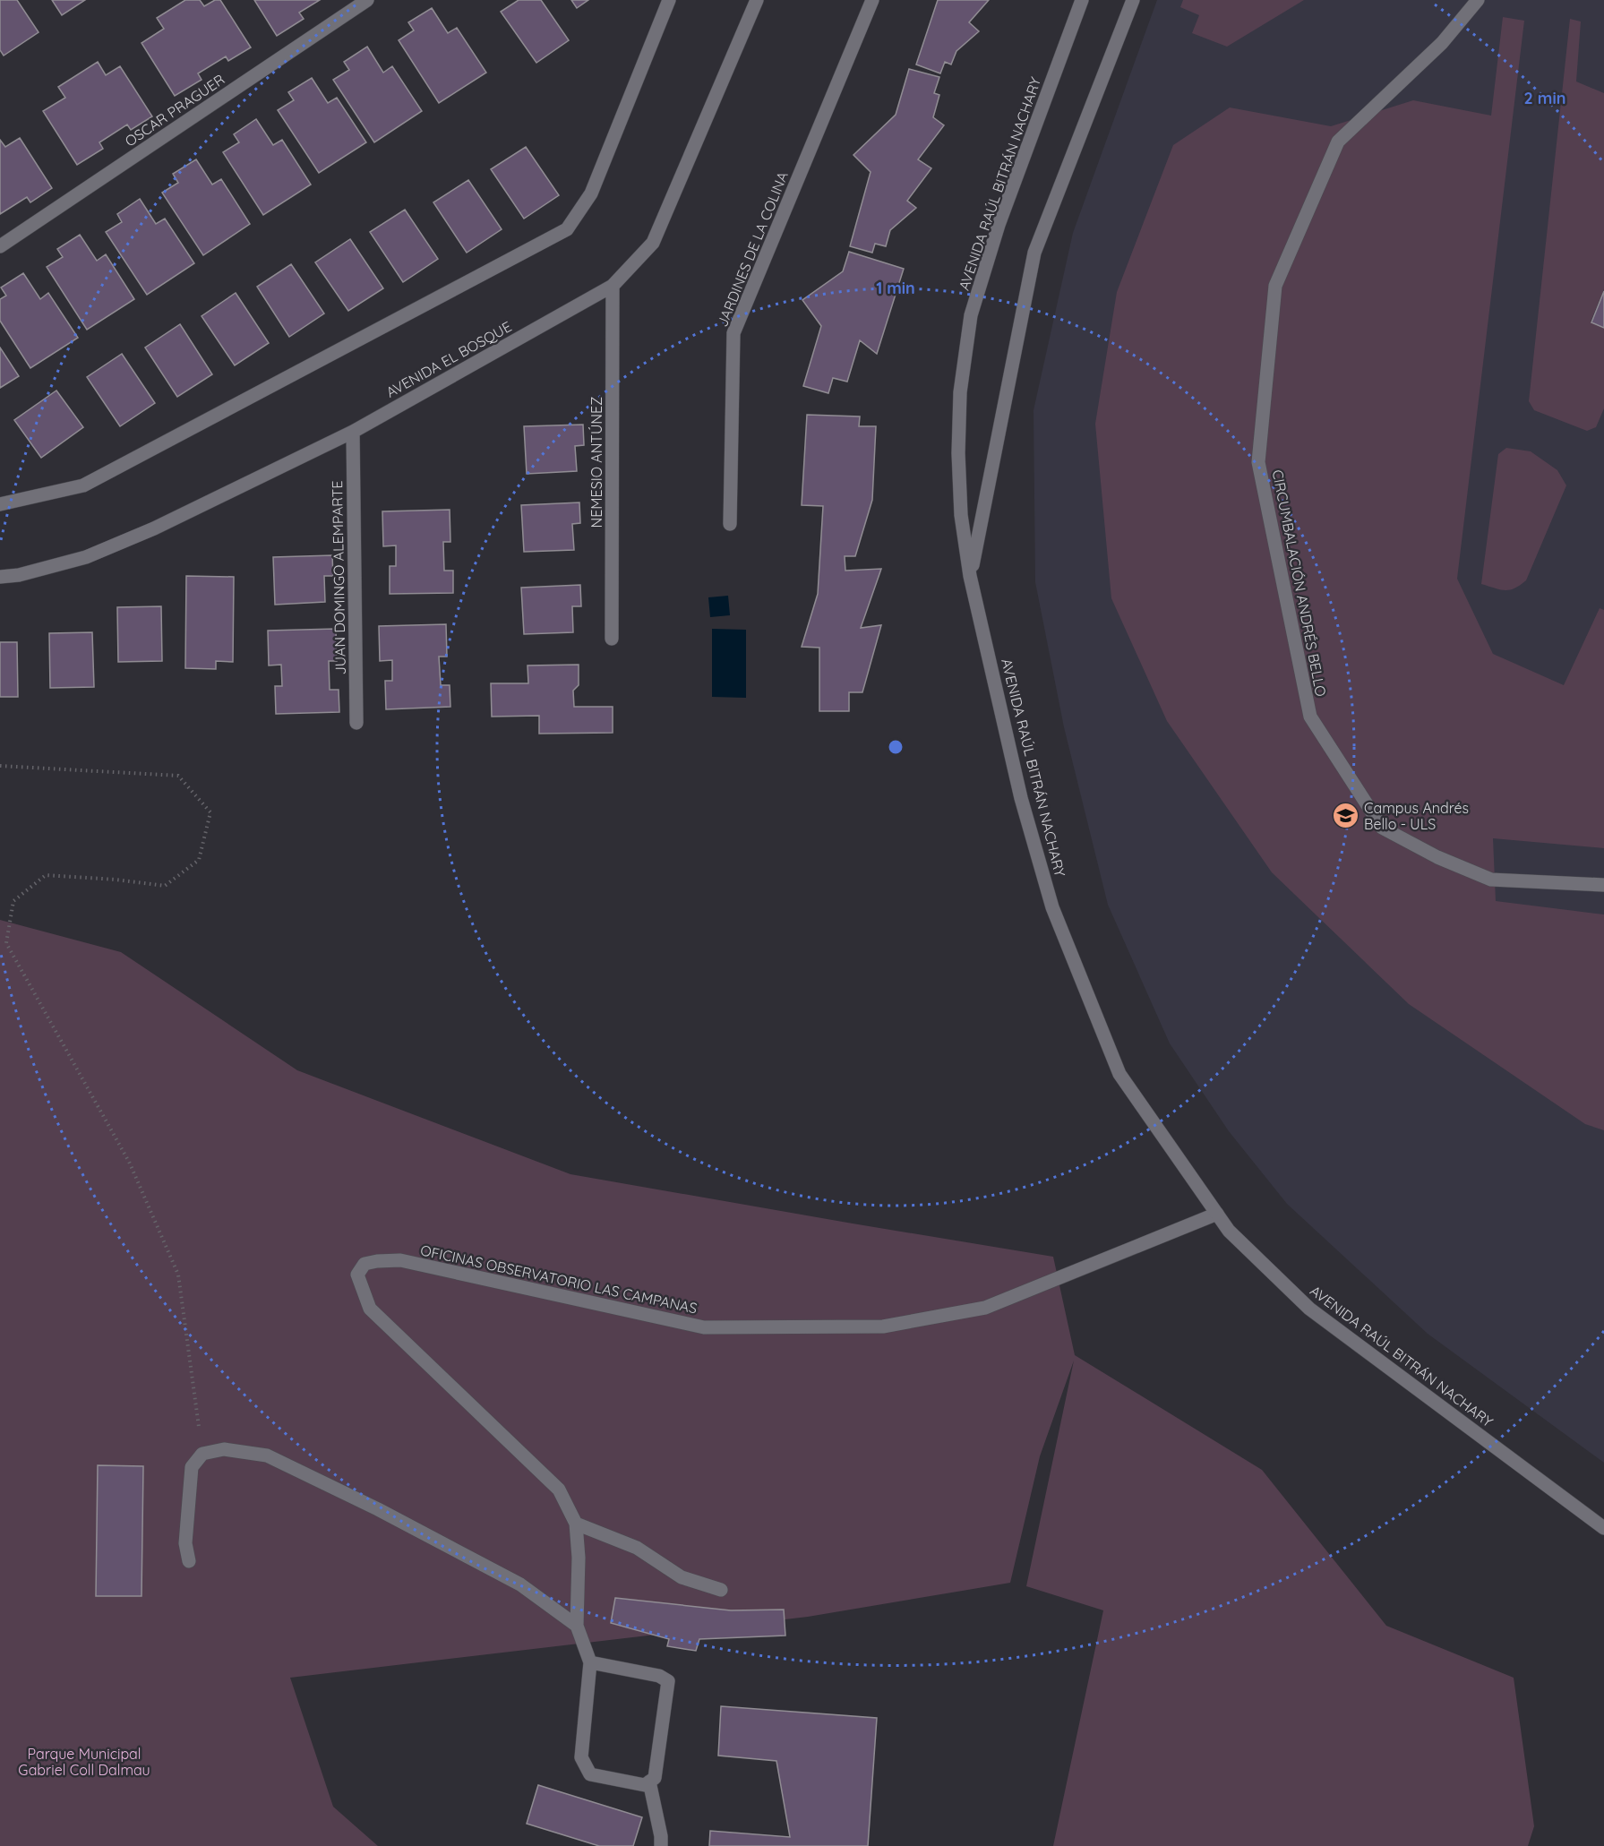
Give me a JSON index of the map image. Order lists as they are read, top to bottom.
{
  "streets": {
    "street": [
      "OSCAR PRAGUER",
      "AVENIDA RAÚL BITRÁN NACHARY",
      "JARDINES DE LA COLINA",
      "AVENIDA EL BOSQUE",
      "NEMESIO ANTÚNEZ",
      "JUAN DOMINGO ALEMPARTE",
      "CIRCUMBALACIÓN ANDRÉS BELLO",
      "OFICINAS OBSERVATORIO LAS CAMPANAS"
    ]
  },
  "crossings": [
    ["AVENIDA RAÚL BITRÁN NACHARY", "OFICINAS OBSERVATORIO LAS CAMPANAS"],
    ["AVENIDA EL BOSQUE", "NEMESIO ANTÚNEZ"],
    ["AVENIDA EL BOSQUE", "JUAN DOMINGO ALEMPARTE"]
  ],
  "parks": ["Parque Municipal Gabriel Coll Dalmau"],
  "places": {
    "school or university": ["Campus Andrés Bello - ULS"]
  },
  "rings": ["2 min", "1 min"]
}
